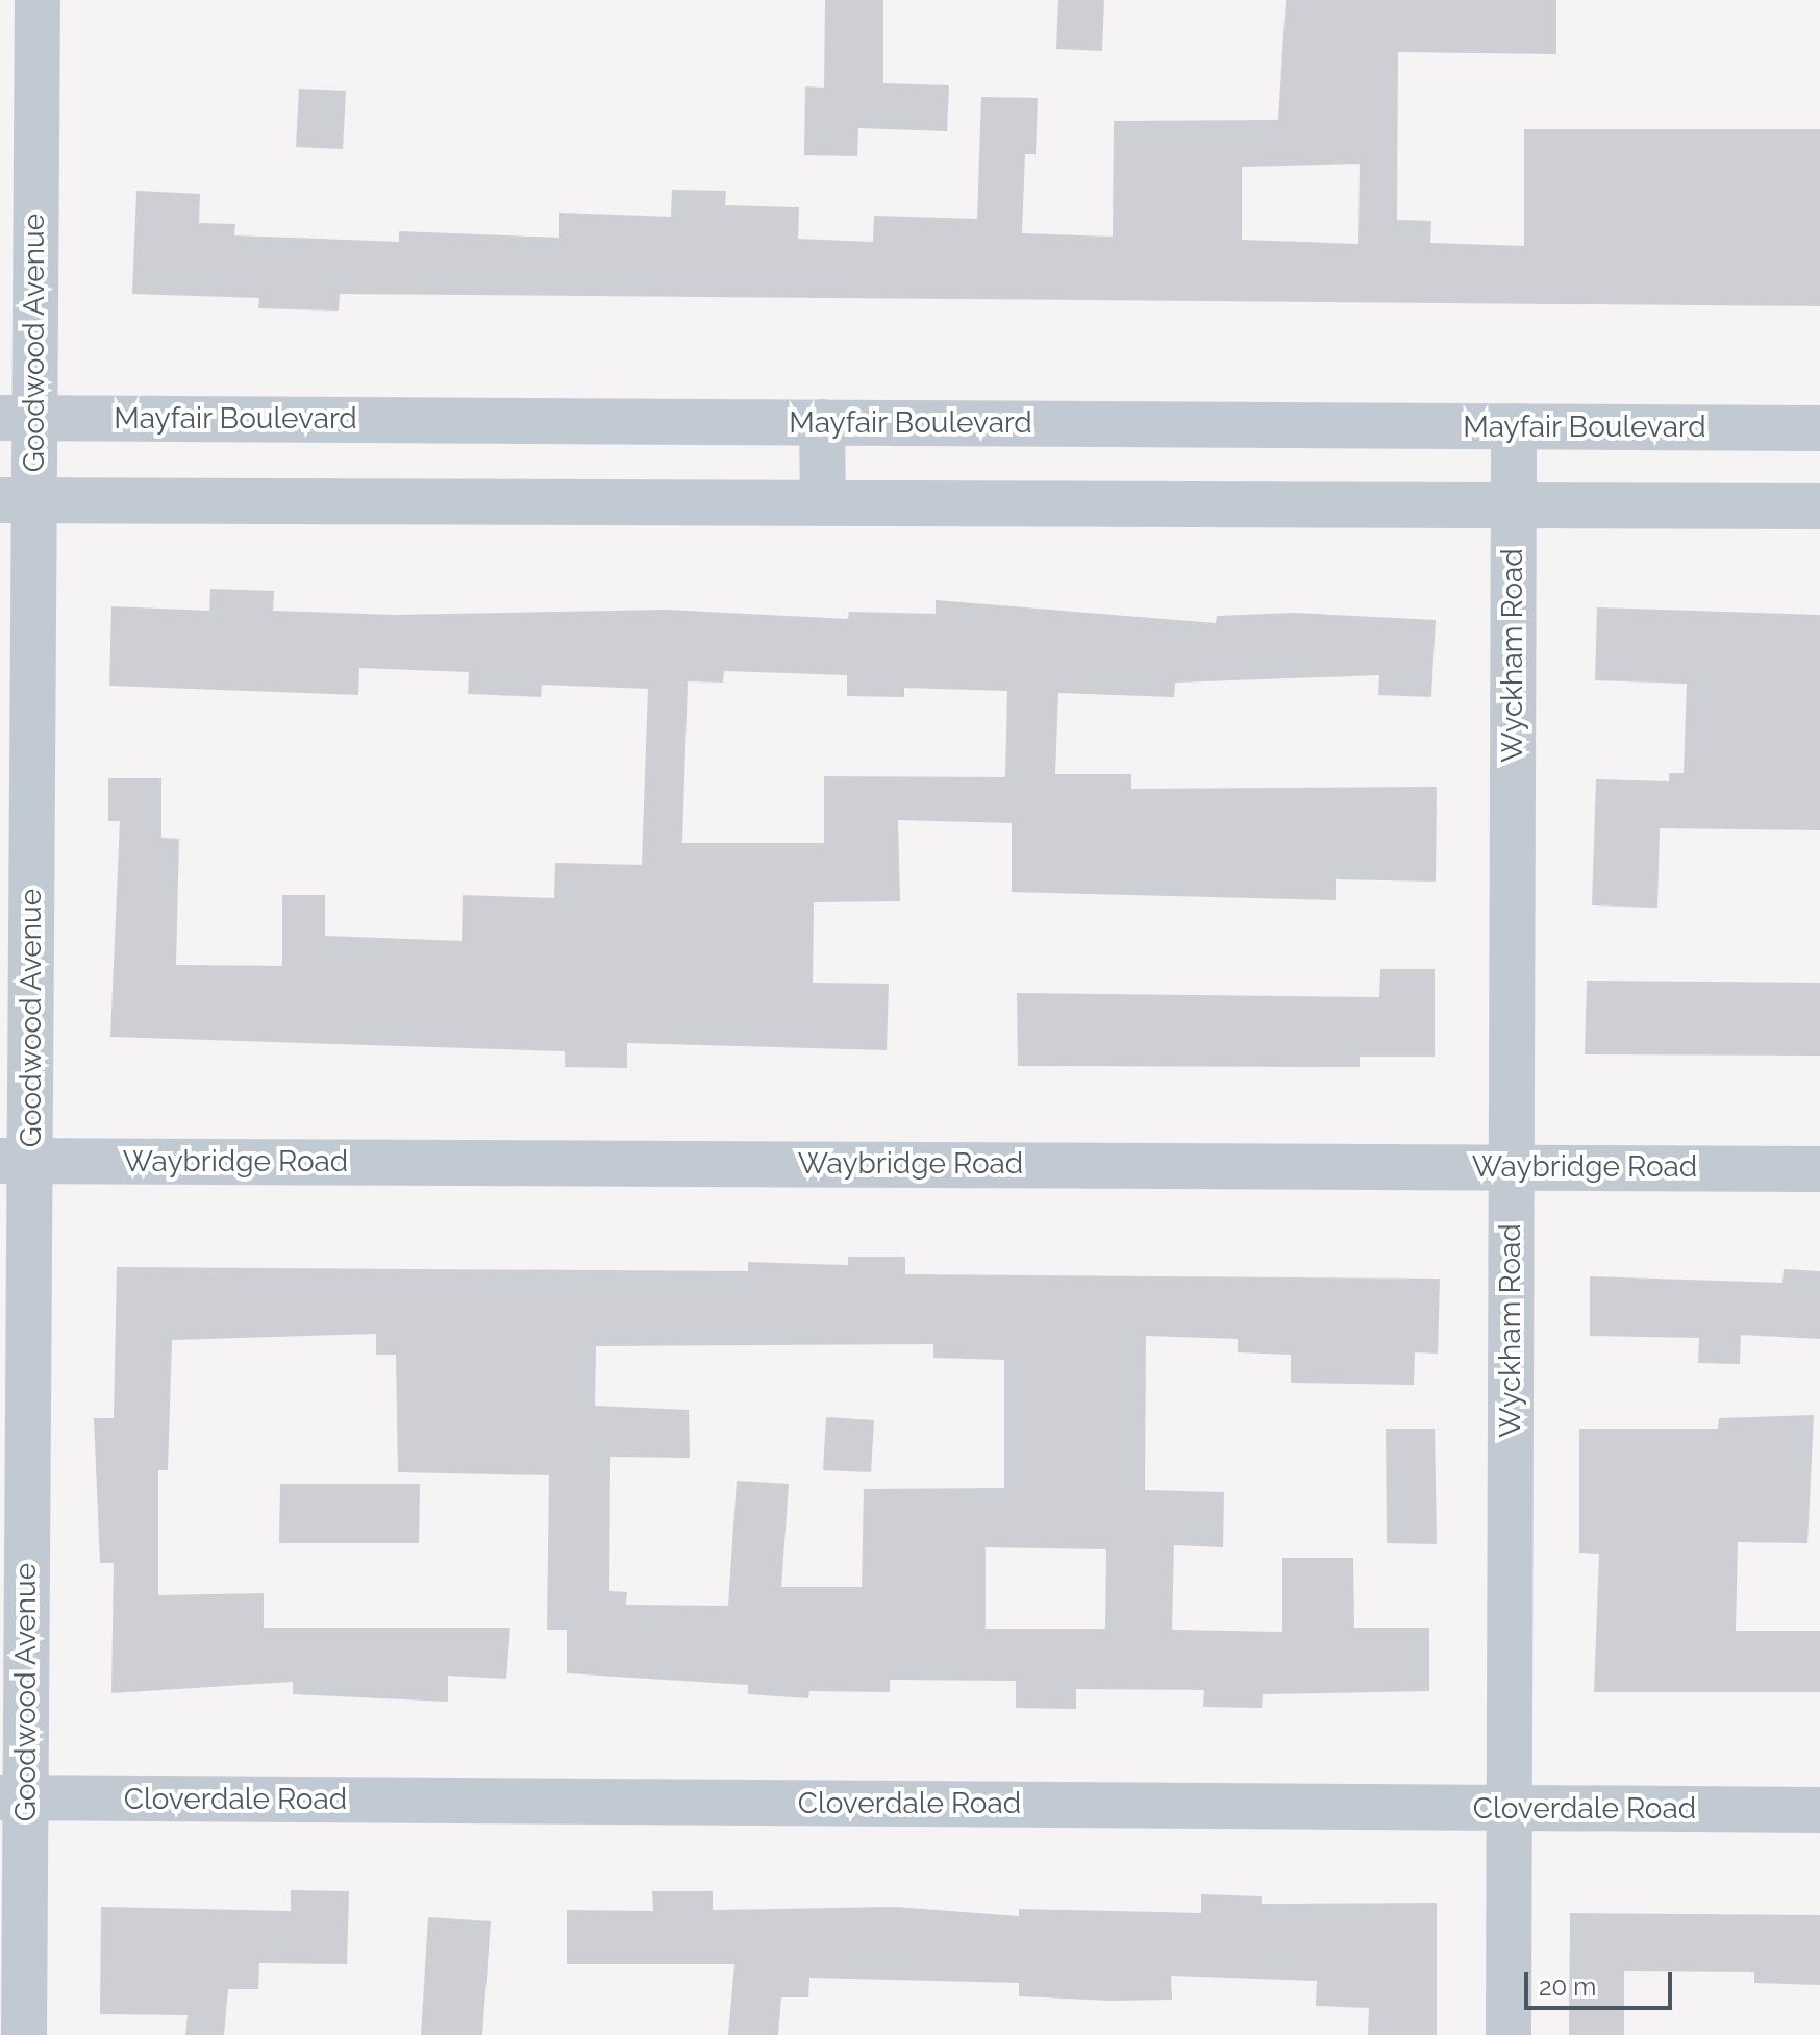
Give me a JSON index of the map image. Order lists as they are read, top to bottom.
{
  "streets": {
    "street": [
      "Goodwood Avenue",
      "Mayfair Boulevard",
      "Wyckham Road",
      "Waybridge Road",
      "Cloverdale Road"
    ]
  },
  "crossings": [
    ["Goodwood Avenue", "Mayfair Boulevard"],
    ["Goodwood Avenue", "Waybridge Road"],
    ["Goodwood Avenue", "Cloverdale Road"],
    ["Mayfair Boulevard", "Wyckham Road"],
    ["Wyckham Road", "Waybridge Road"],
    ["Wyckham Road", "Cloverdale Road"]
  ],
  "scale_bar": "20 m"
}
